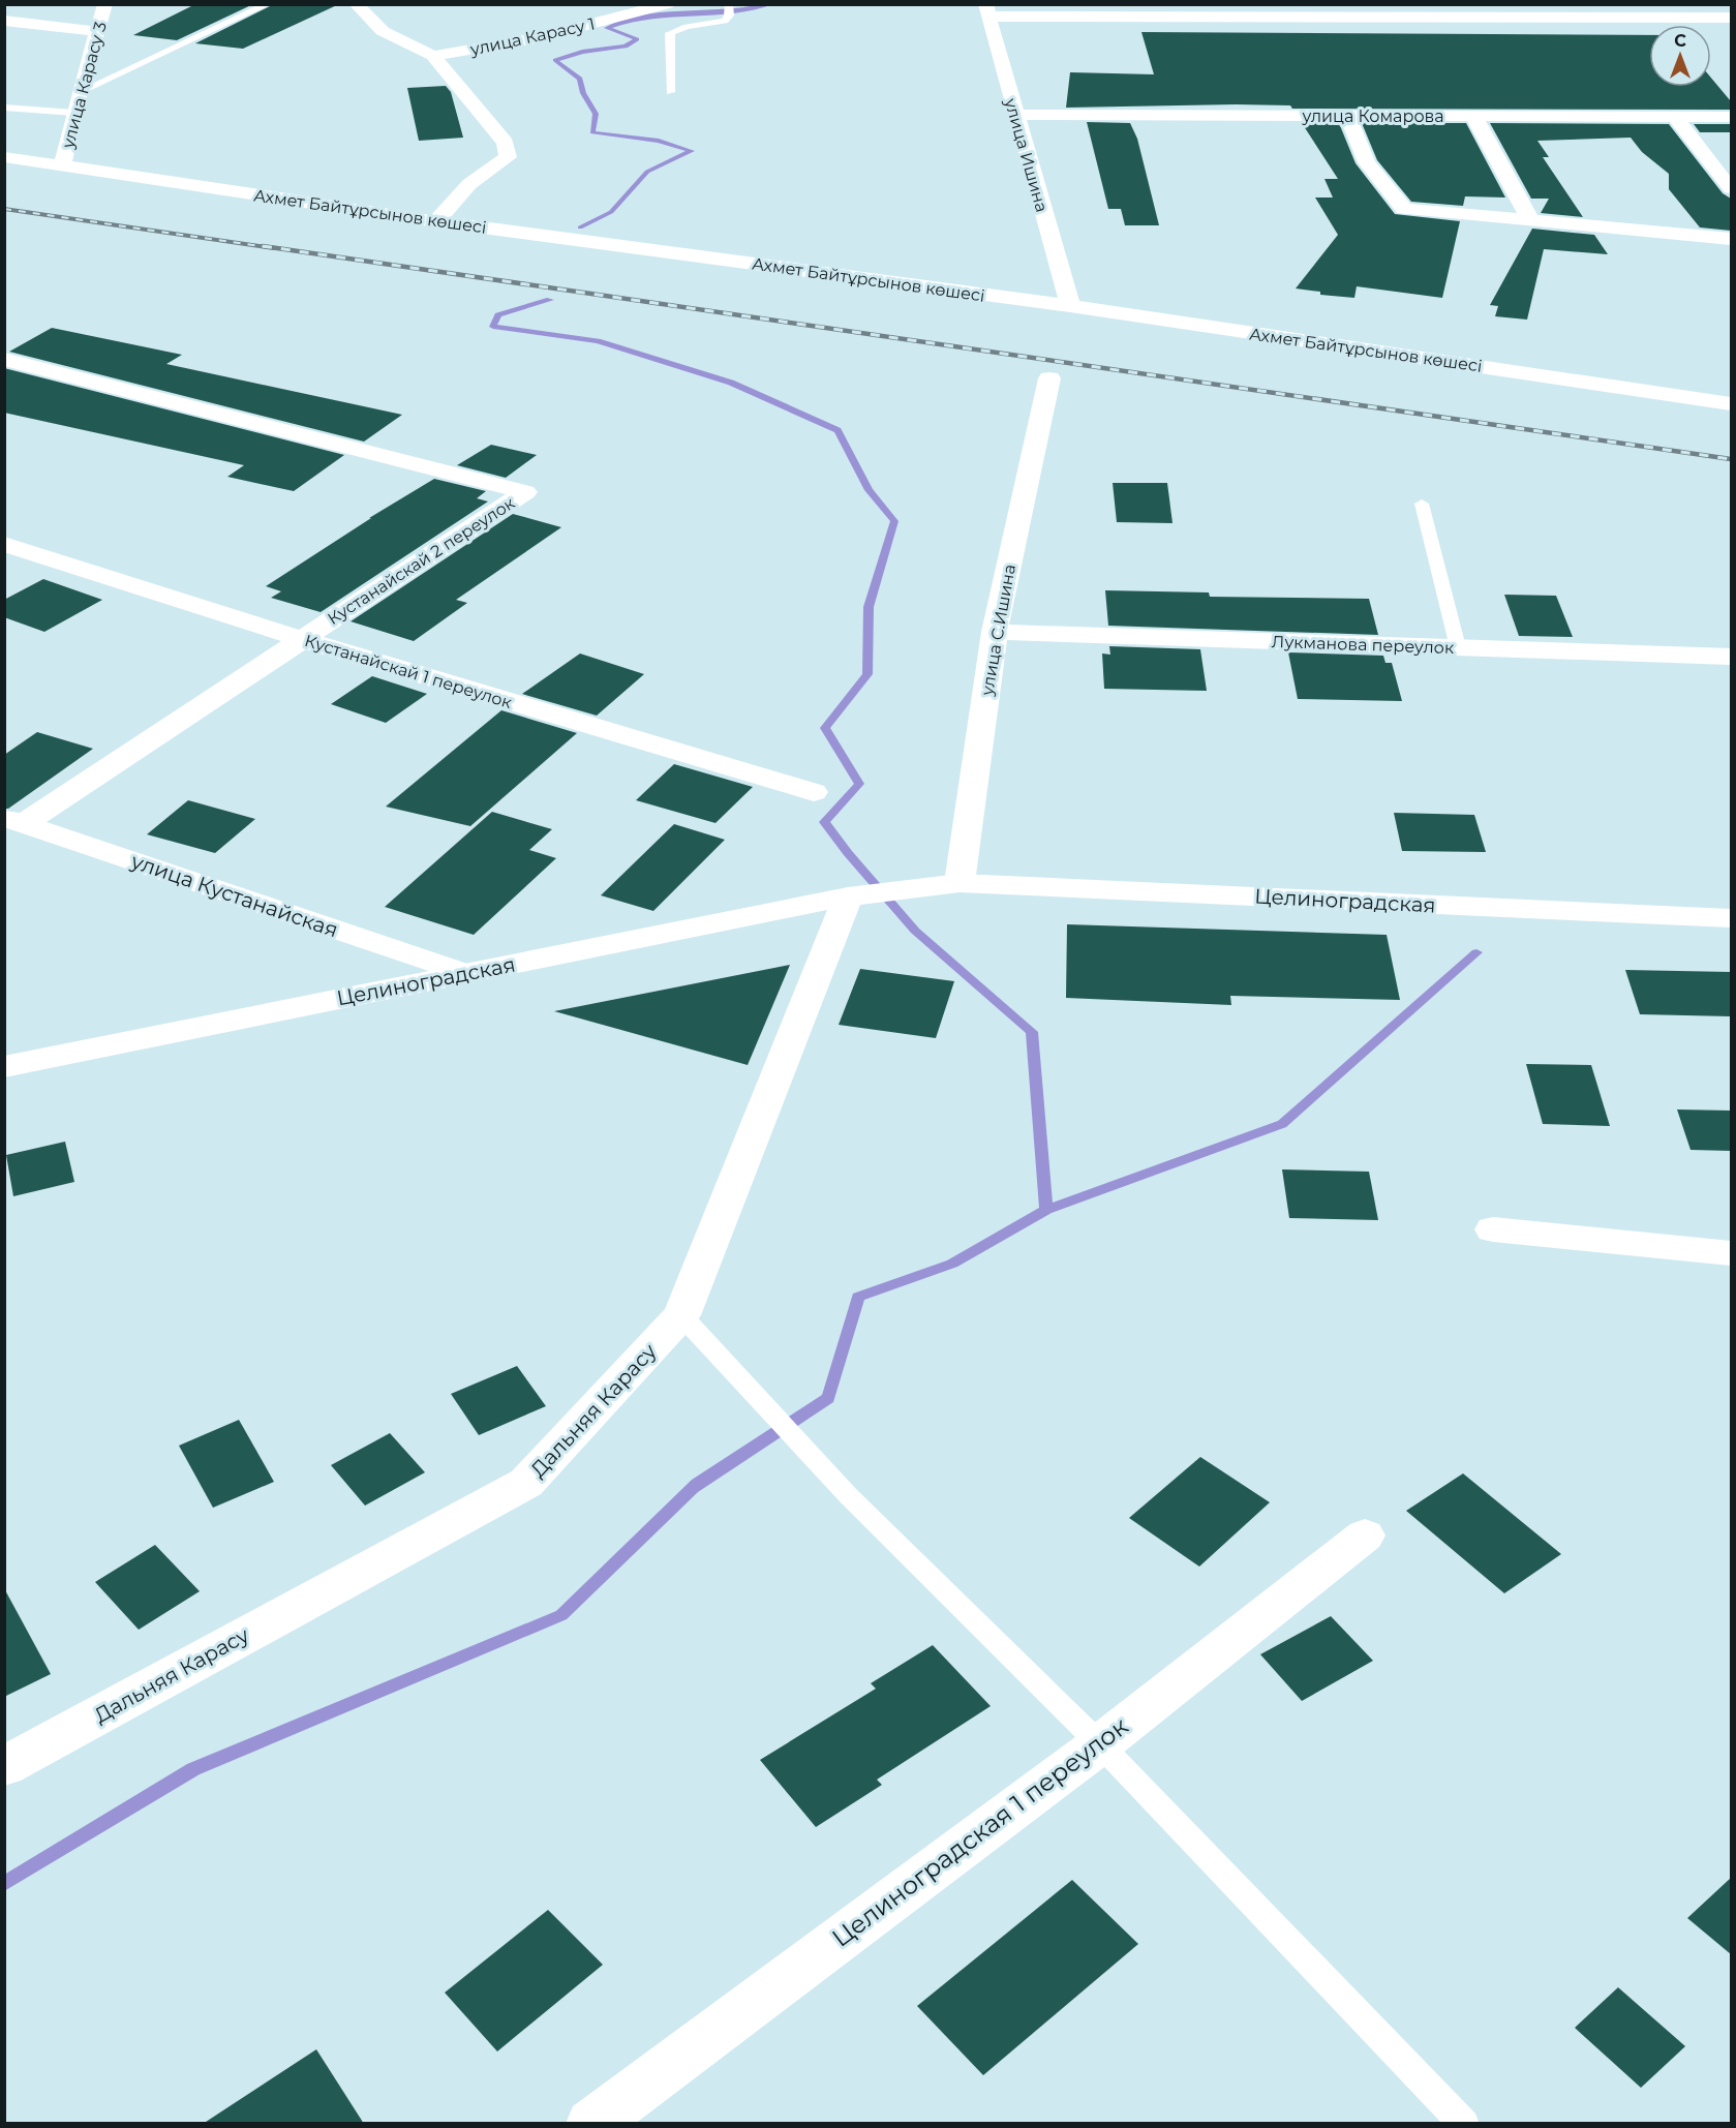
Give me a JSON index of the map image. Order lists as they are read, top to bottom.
{
  "streets": {
    "street": [
      "улица Карасу 1",
      "улица Карасу 3",
      "улица Комарова",
      "улица Ишина",
      "Ахмет Байтұрсынов көшесі",
      "Кустанайскай 2 переулок",
      "улица С.Ишина",
      "Лукманова переулок",
      "Кустанайскай 1 переулок",
      "улица Кустанайская",
      "Целиноградская",
      "Дальняя Карасу",
      "Целиноградская 1 переулок"
    ]
  },
  "crossings": [
    ["улица Карасу 3", "Ахмет Байтұрсынов көшесі"],
    ["улица Комарова", "улица Ишина"],
    ["улица Ишина", "Ахмет Байтұрсынов көшесі"],
    ["Кустанайскай 2 переулок", "Кустанайскай 1 переулок"],
    ["Кустанайскай 2 переулок", "улица Кустанайская"],
    ["улица С.Ишина", "Лукманова переулок"],
    ["улица С.Ишина", "Целиноградская"],
    ["улица Кустанайская", "Целиноградская"],
    ["Целиноградская", "Дальняя Карасу"]
  ],
  "north": "top"
}
